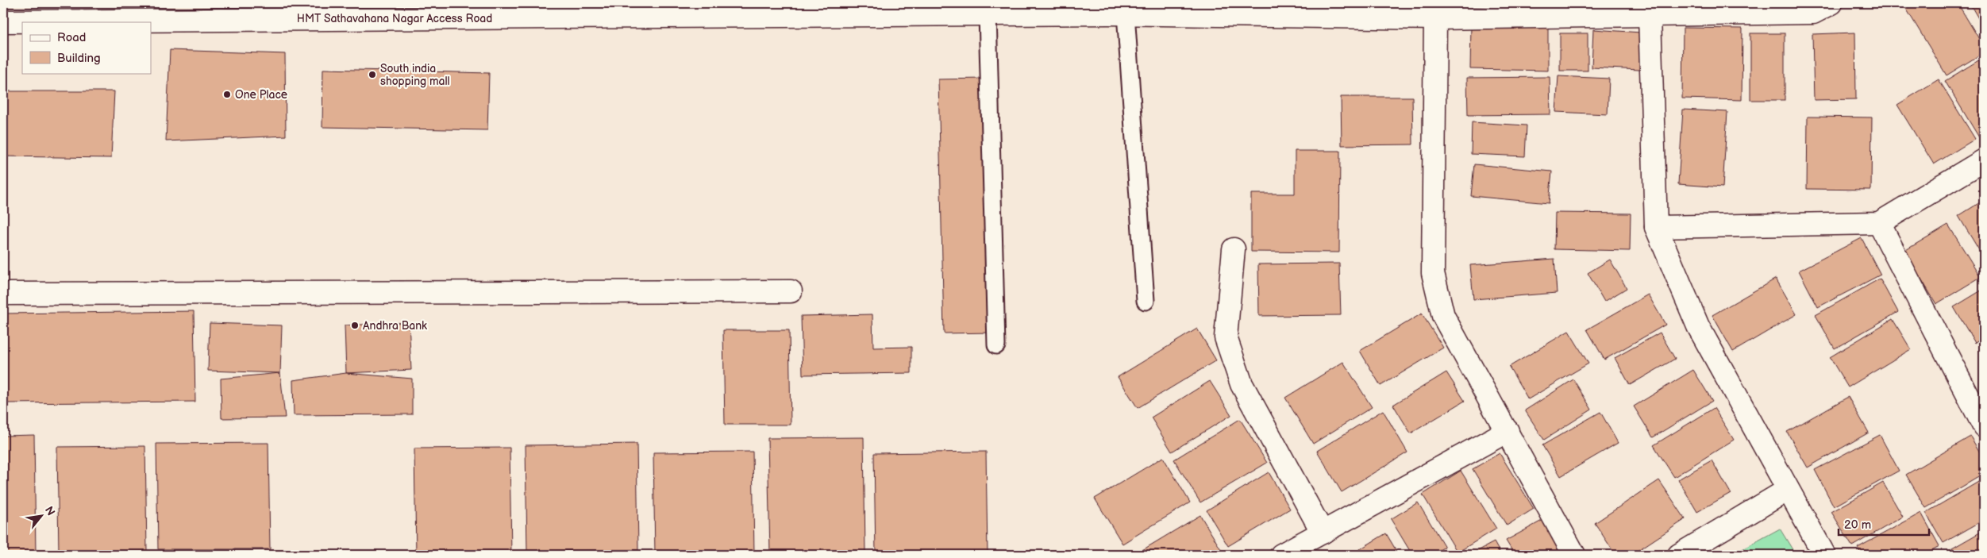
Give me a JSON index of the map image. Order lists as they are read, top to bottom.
{
  "streets": {
    "street": ["HMT Sathavahana Nagar Access Road"]
  },
  "places": ["South india shopping mall", "One Place", "Andhra Bank"],
  "legend": ["Road", "Building"],
  "scale_bar": "20 m",
  "north": "top right"
}
